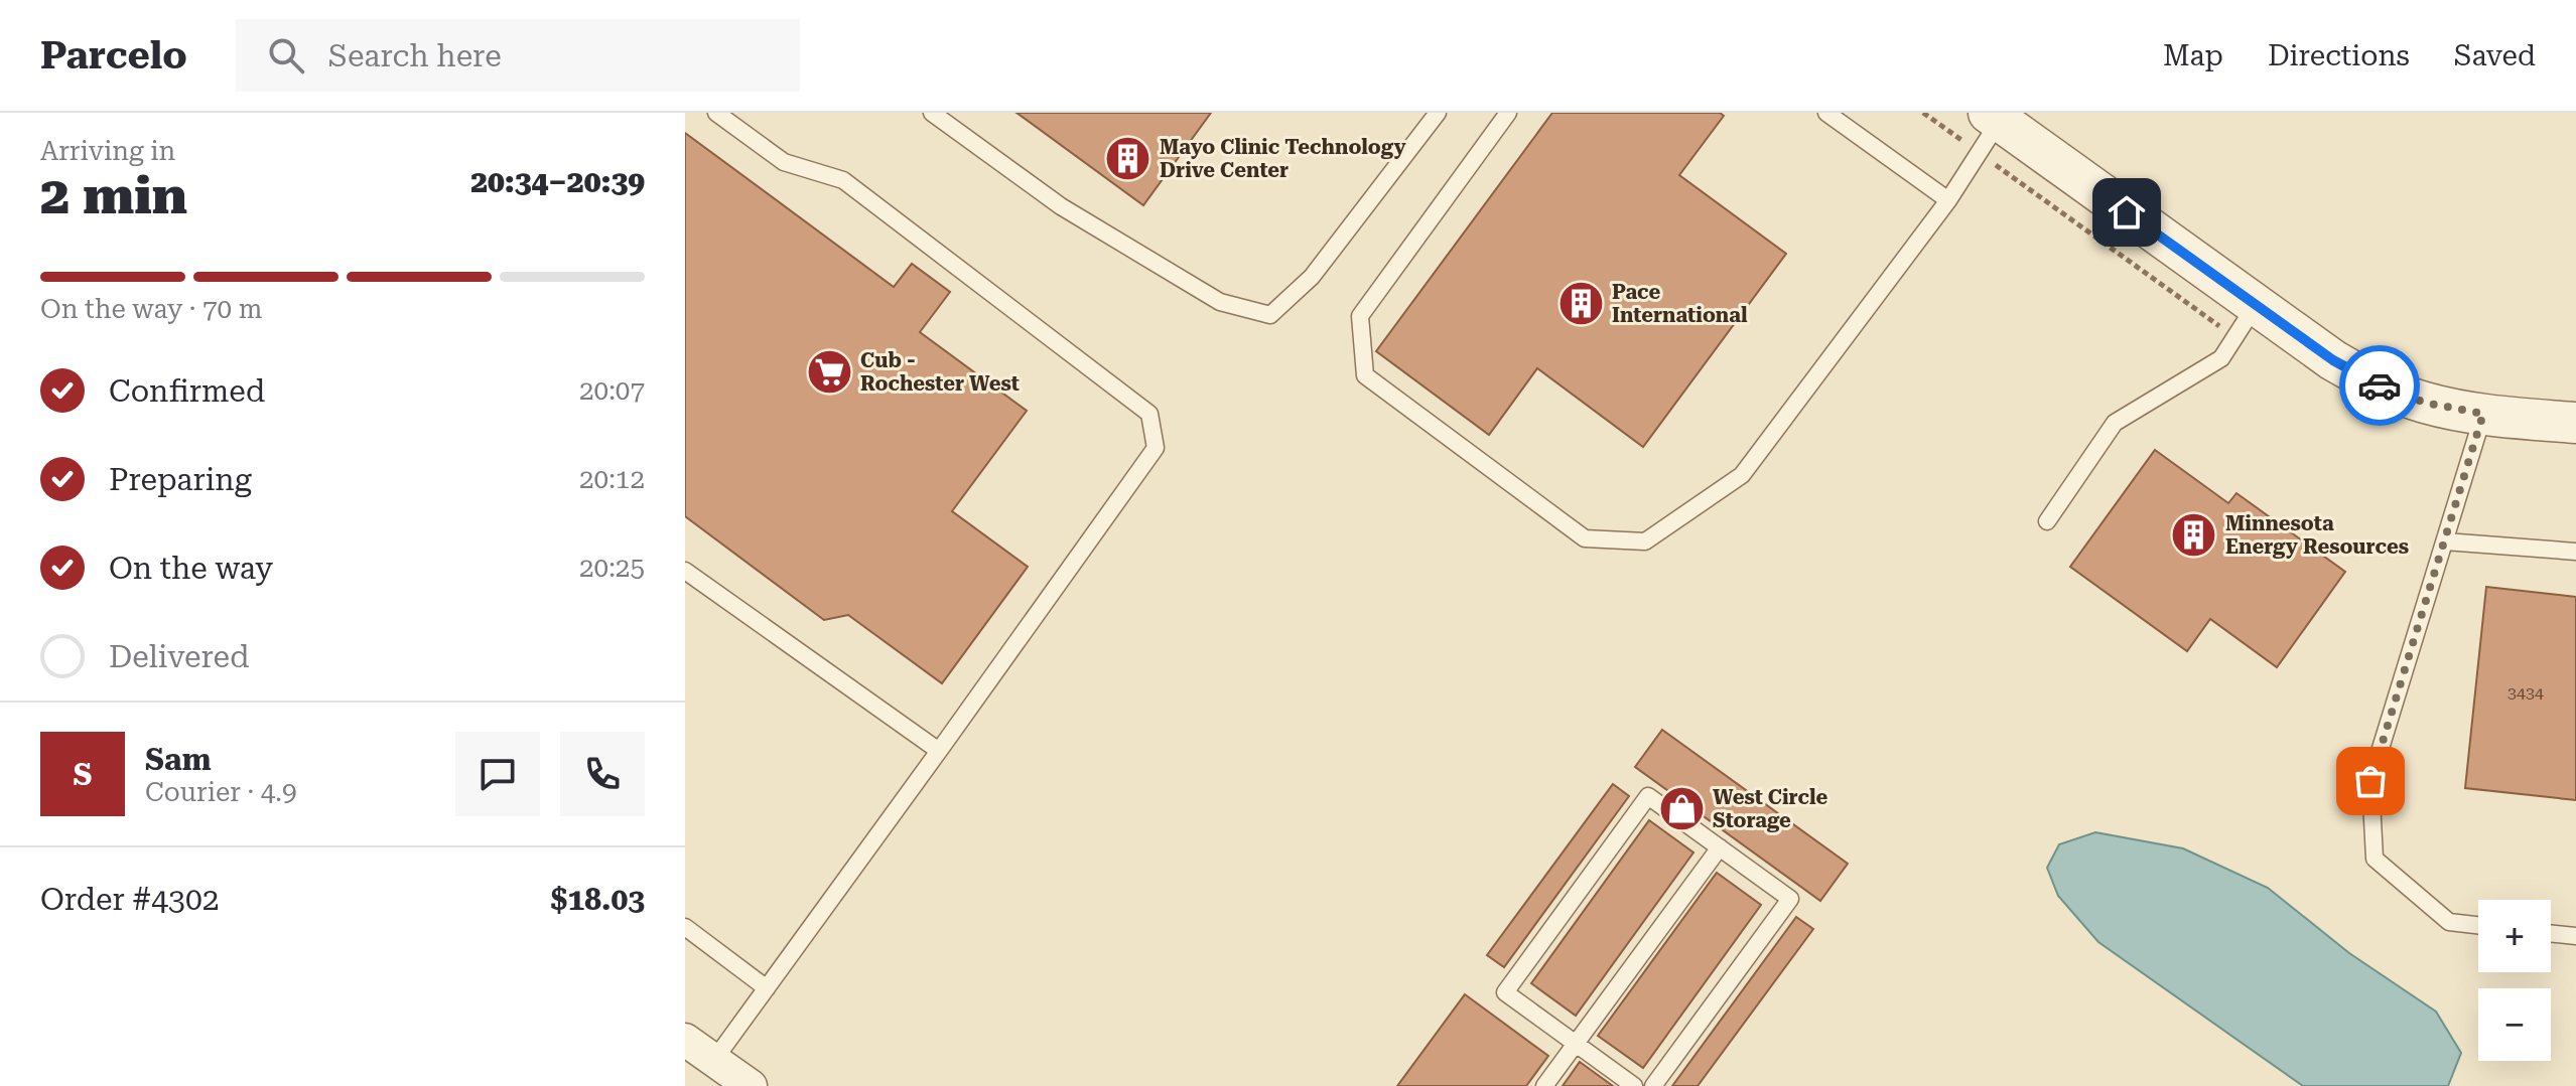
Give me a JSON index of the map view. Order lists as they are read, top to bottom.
{
  "places": {
    "building": ["Mayo Clinic Technology Drive Center", "Pace International", "Minnesota Energy Resources"],
    "supermarket": ["Cub - Rochester West"],
    "shop": ["West Circle Storage"]
  },
  "house_numbers": ["3434"],
  "page": {
    "header": "Parcelo",
    "search": "Search here",
    "nav": ["Map", "Directions", "Saved"],
    "heading": ["2 min", "Arriving in", "20:34–20:39"],
    "panel": [
      "Sam",
      "Courier · 4.9",
      "Order #4302",
      "$18.03"
    ],
    "bar": "On the way · 70 m",
    "list": [
      ["Confirmed", "20:07"],
      ["Preparing", "20:12"],
      ["On the way", "20:25"],
      "Delivered"
    ],
    "round": "S",
    "map_buttons": ["+", "−"]
  }
}
